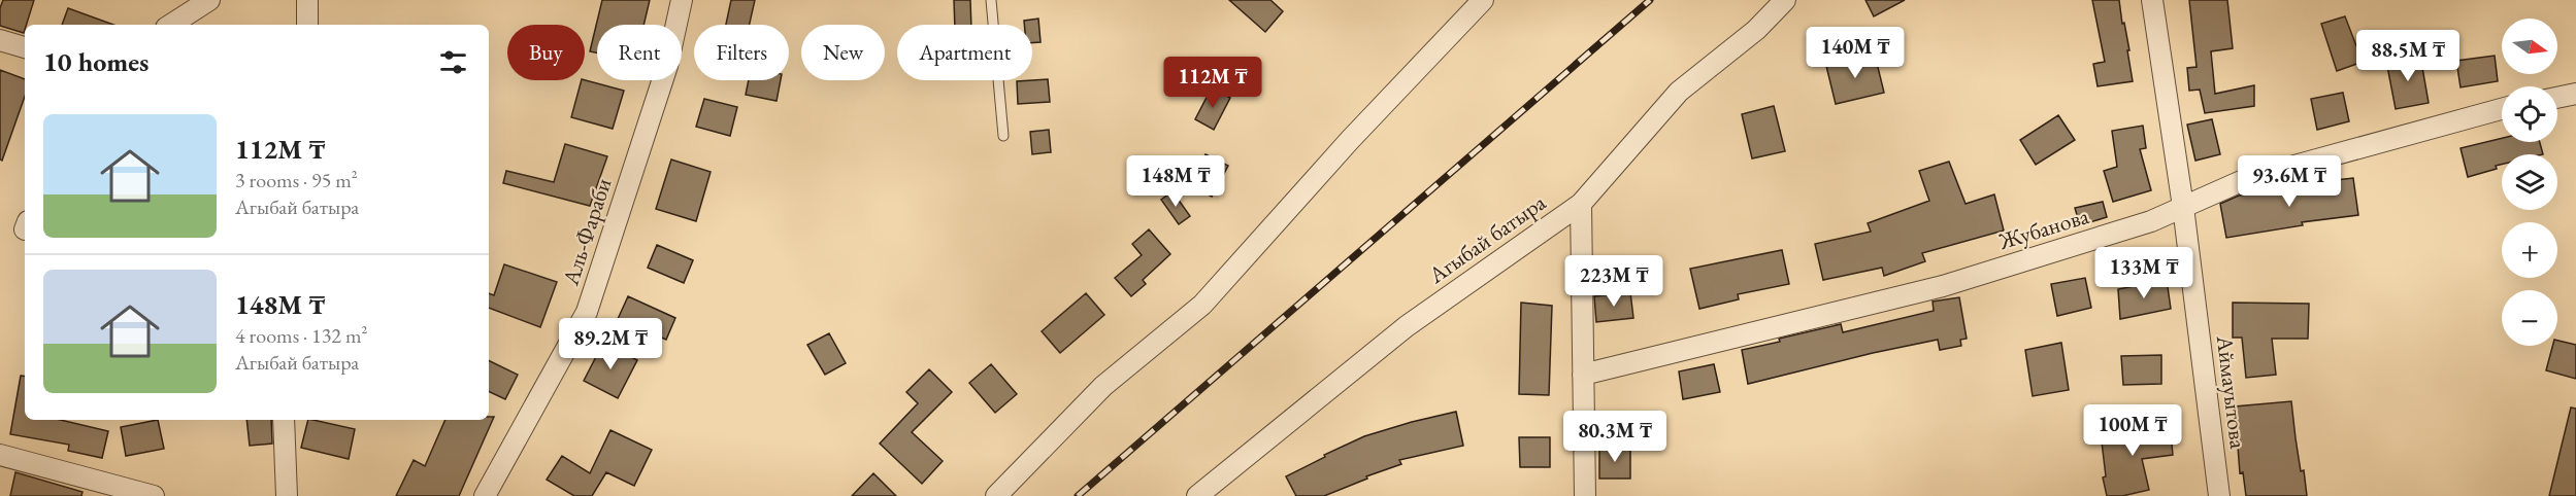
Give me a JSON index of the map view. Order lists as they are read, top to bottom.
{
  "streets": {
    "street": [
      "Жубанова",
      "Аль-Фараби",
      "Агыбай батыра",
      "Аймауытова"
    ]
  },
  "crossings": [
    ["Жубанова", "Аймауытова"]
  ],
  "north": "right",
  "page": {
    "map_buttons": ["+", "−"],
    "chip": [
      "Buy",
      "Rent",
      "Filters",
      "New",
      "Apartment"
    ],
    "heading": "10 homes",
    "price": [
      "140M ₸",
      "88.5M ₸",
      "112M ₸",
      "148M ₸",
      "93.6M ₸",
      "133M ₸",
      "223M ₸",
      "89.2M ₸",
      "100M ₸",
      "80.3M ₸"
    ],
    "list": [
      {
        "name": "112M ₸",
        "note": "3 rooms · 95 m² · Агыбай батыра"
      },
      {
        "name": "148M ₸",
        "note": "4 rooms · 132 m² · Агыбай батыра"
      }
    ]
  }
}
